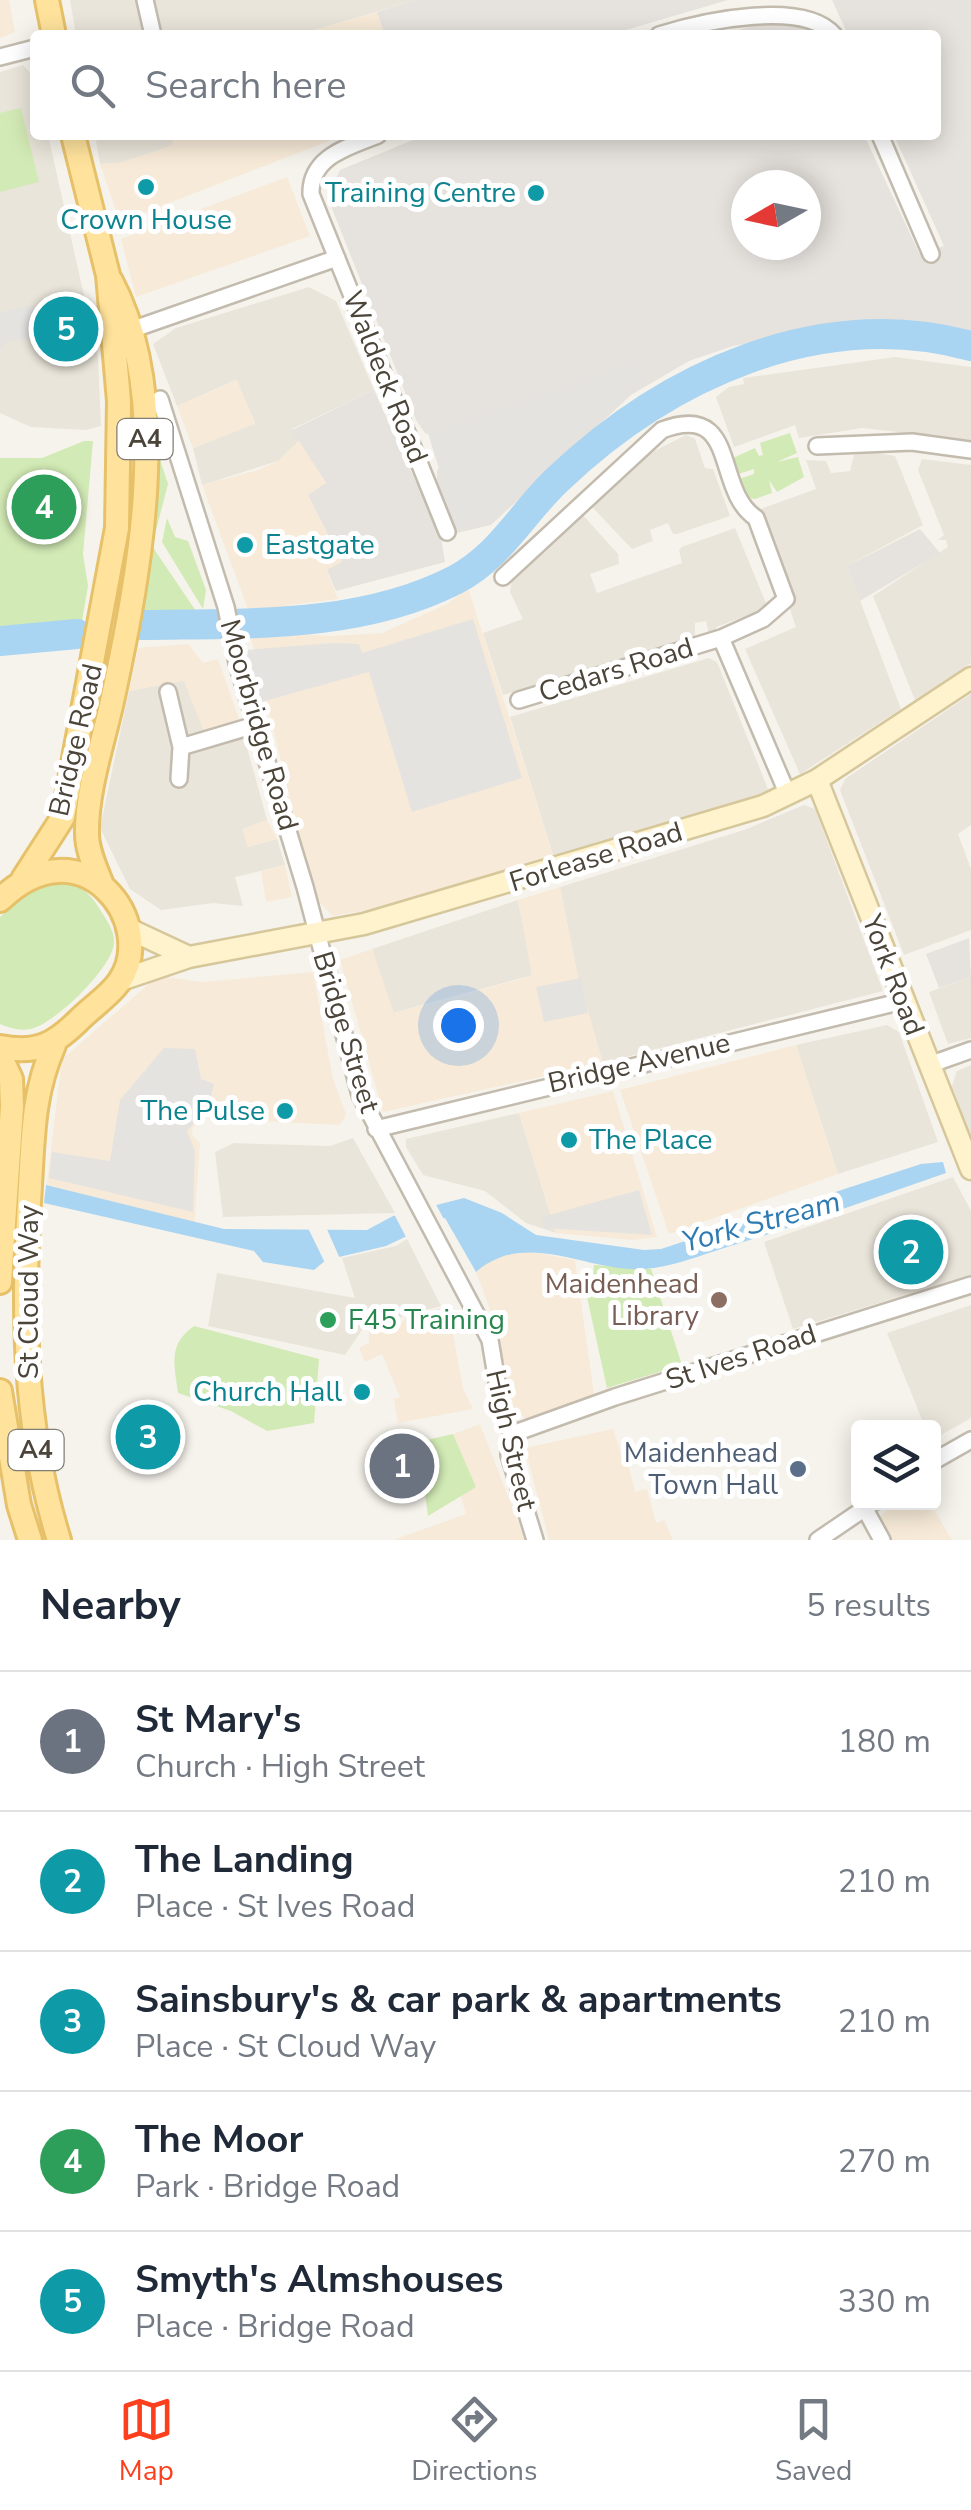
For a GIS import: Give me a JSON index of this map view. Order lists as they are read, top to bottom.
{
  "streets": {
    "main road": ["A4", "Bridge Road", "St Cloud Way"],
    "street": [
      "Waldeck Road",
      "Cedars Road",
      "Moorbridge Road",
      "Forlease Road",
      "York Road",
      "Bridge Street",
      "Bridge Avenue",
      "St Ives Road",
      "High Street"
    ]
  },
  "crossings": [
    ["Waldeck Road", "A4"],
    ["Waldeck Road", "Bridge Road"],
    ["A4", "Bridge Road"],
    ["A4", "Forlease Road"],
    ["A4", "St Cloud Way"],
    ["Cedars Road", "Forlease Road"],
    ["Moorbridge Road", "Forlease Road"],
    ["Moorbridge Road", "Bridge Street"],
    ["Forlease Road", "York Road"],
    ["Forlease Road", "Bridge Street"],
    ["York Road", "Bridge Avenue"],
    ["Bridge Street", "Bridge Avenue"],
    ["Bridge Street", "High Street"],
    ["Bridge Avenue", "High Street"],
    ["St Ives Road", "High Street"]
  ],
  "water": ["York Stream"],
  "places": [
    "Crown House",
    "Training Centre",
    "Eastgate",
    "The Pulse",
    "The Place",
    "Maidenhead Library",
    "F45 Training",
    "Church Hall",
    "Maidenhead Town Hall"
  ],
  "north": "left",
  "page": {
    "search": "Search here",
    "pins": [
      "5",
      "4",
      "2",
      "3",
      "1"
    ],
    "heading": ["Nearby", "5 results"],
    "list": [
      {
        "mark": "1",
        "name": "St Mary's",
        "note": "Church · High Street",
        "value": "180 m"
      },
      {
        "mark": "2",
        "name": "The Landing",
        "note": "Place · St Ives Road",
        "value": "210 m"
      },
      {
        "mark": "3",
        "name": "Sainsbury's & car park & apartments",
        "note": "Place · St Cloud Way",
        "value": "210 m"
      },
      {
        "mark": "4",
        "name": "The Moor",
        "note": "Park · Bridge Road",
        "value": "270 m"
      },
      {
        "mark": "5",
        "name": "Smyth's Almshouses",
        "note": "Place · Bridge Road",
        "value": "330 m"
      }
    ],
    "nav": ["Map", "Directions", "Saved"]
  }
}
